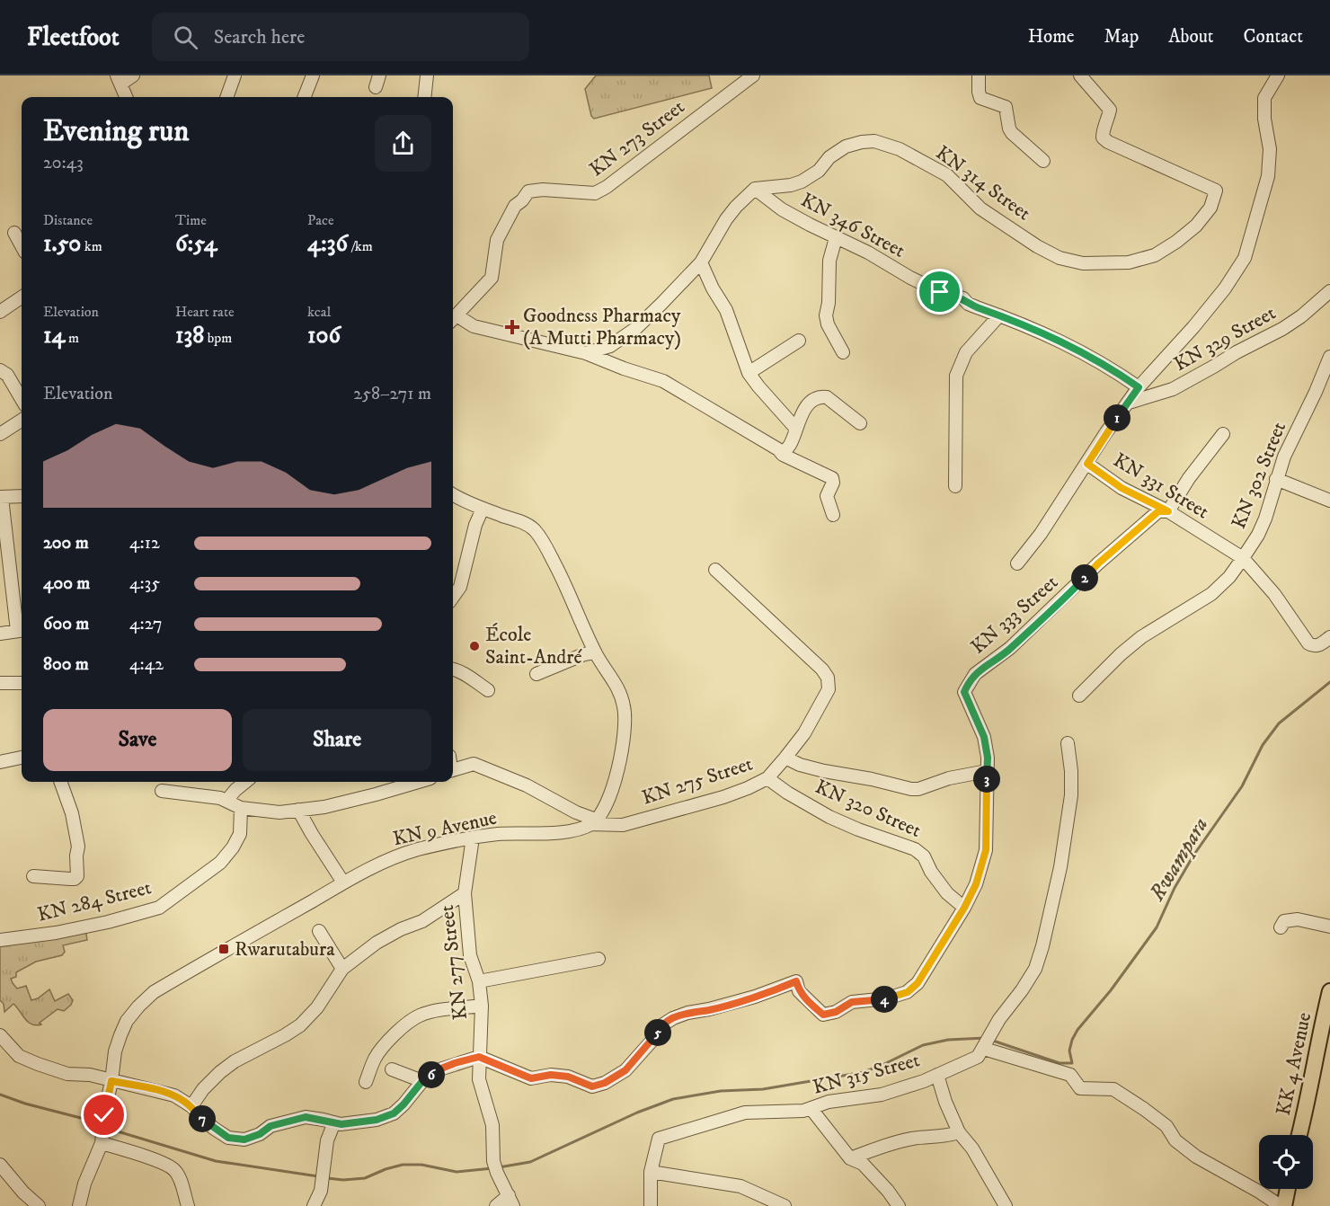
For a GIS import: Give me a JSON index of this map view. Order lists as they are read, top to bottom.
{
  "streets": {
    "main road": ["KK 4 Avenue"],
    "street": [
      "KN 273 Street",
      "KN 314 Street",
      "KN 346 Street",
      "KN 329 Street",
      "KN 302 Street",
      "KN 331 Street",
      "KN 333 Street",
      "KN 275 Street",
      "KN 320 Street",
      "KN 9 Avenue",
      "KN 284 Street",
      "KN 277 Street",
      "KN 315 Street"
    ]
  },
  "crossings": [
    ["KN 314 Street", "KN 346 Street"],
    ["KN 302 Street", "KN 331 Street"],
    ["KN 331 Street", "KN 333 Street"],
    ["KN 275 Street", "KN 320 Street"],
    ["KN 275 Street", "KN 9 Avenue"],
    ["KN 9 Avenue", "KN 277 Street"]
  ],
  "water": ["Rwampara"],
  "places": {
    "health": ["Goodness Pharmacy (A Mutti Pharmacy)"],
    "other": ["École Saint-André"],
    "transit": ["Rwarutabura"]
  },
  "page": {
    "header": "Fleetfoot",
    "search": "Search here",
    "nav": [
      "Home",
      "Map",
      "About",
      "Contact"
    ],
    "heading": ["Evening run", "20:43"],
    "stats": [
      ["Distance", "1.50 km"],
      ["Time", "6:54"],
      ["Pace", "4:36 /km"],
      ["Elevation", "14 m"],
      ["Heart rate", "138 bpm"],
      ["kcal", "106"]
    ],
    "chart": ["Elevation", "258–271 m"],
    "pins": [
      "1",
      "2",
      "3",
      "4",
      "5",
      "6",
      "7"
    ],
    "list": [
      {
        "name": "200 m",
        "note": "4:12"
      },
      {
        "name": "400 m",
        "note": "4:35"
      },
      {
        "name": "600 m",
        "note": "4:27"
      },
      {
        "name": "800 m",
        "note": "4:42"
      }
    ],
    "buttons": ["Save", "Share"]
  }
}
